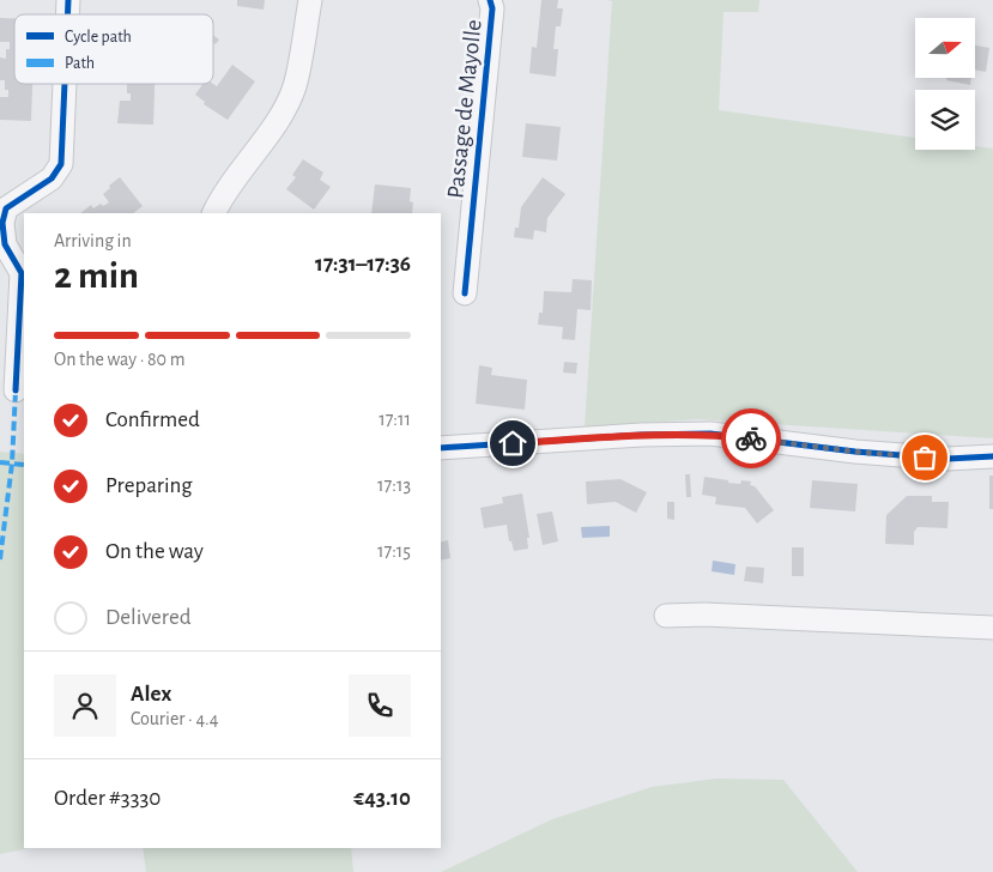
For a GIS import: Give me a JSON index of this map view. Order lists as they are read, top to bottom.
{
  "streets": {
    "street": ["Passage de Mayolle"]
  },
  "legend": ["Cycle path", "Path"],
  "north": "right",
  "page": {
    "heading": ["2 min", "Arriving in", "17:31–17:36"],
    "panel": [
      "Alex",
      "Courier · 4.4",
      "Order #3330",
      "€43.10"
    ],
    "bar": "On the way · 80 m",
    "list": [
      ["Confirmed", "17:11"],
      ["Preparing", "17:13"],
      ["On the way", "17:15"],
      "Delivered"
    ]
  }
}
